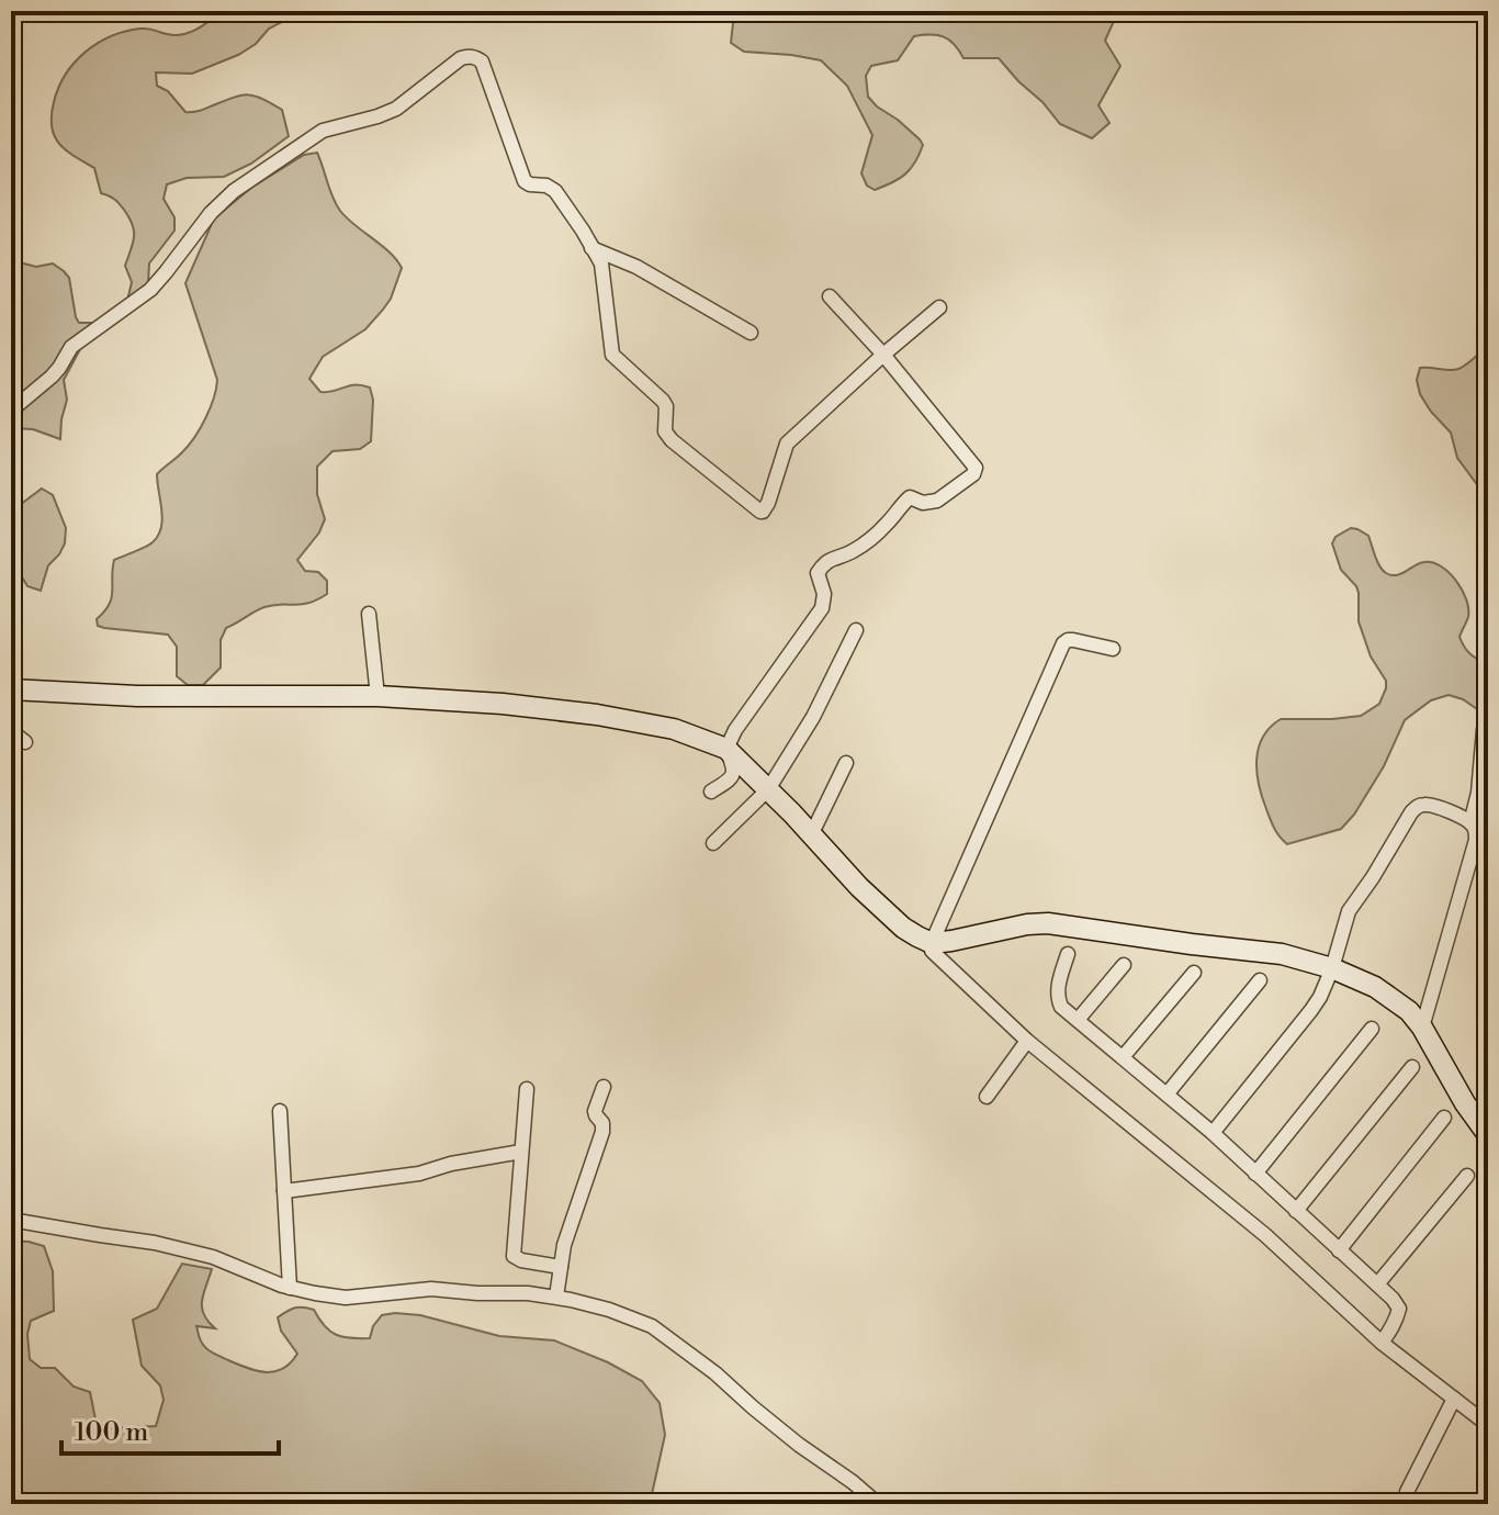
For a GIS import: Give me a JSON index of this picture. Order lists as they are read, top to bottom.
{
  "scale_bar": "100 m"
}
